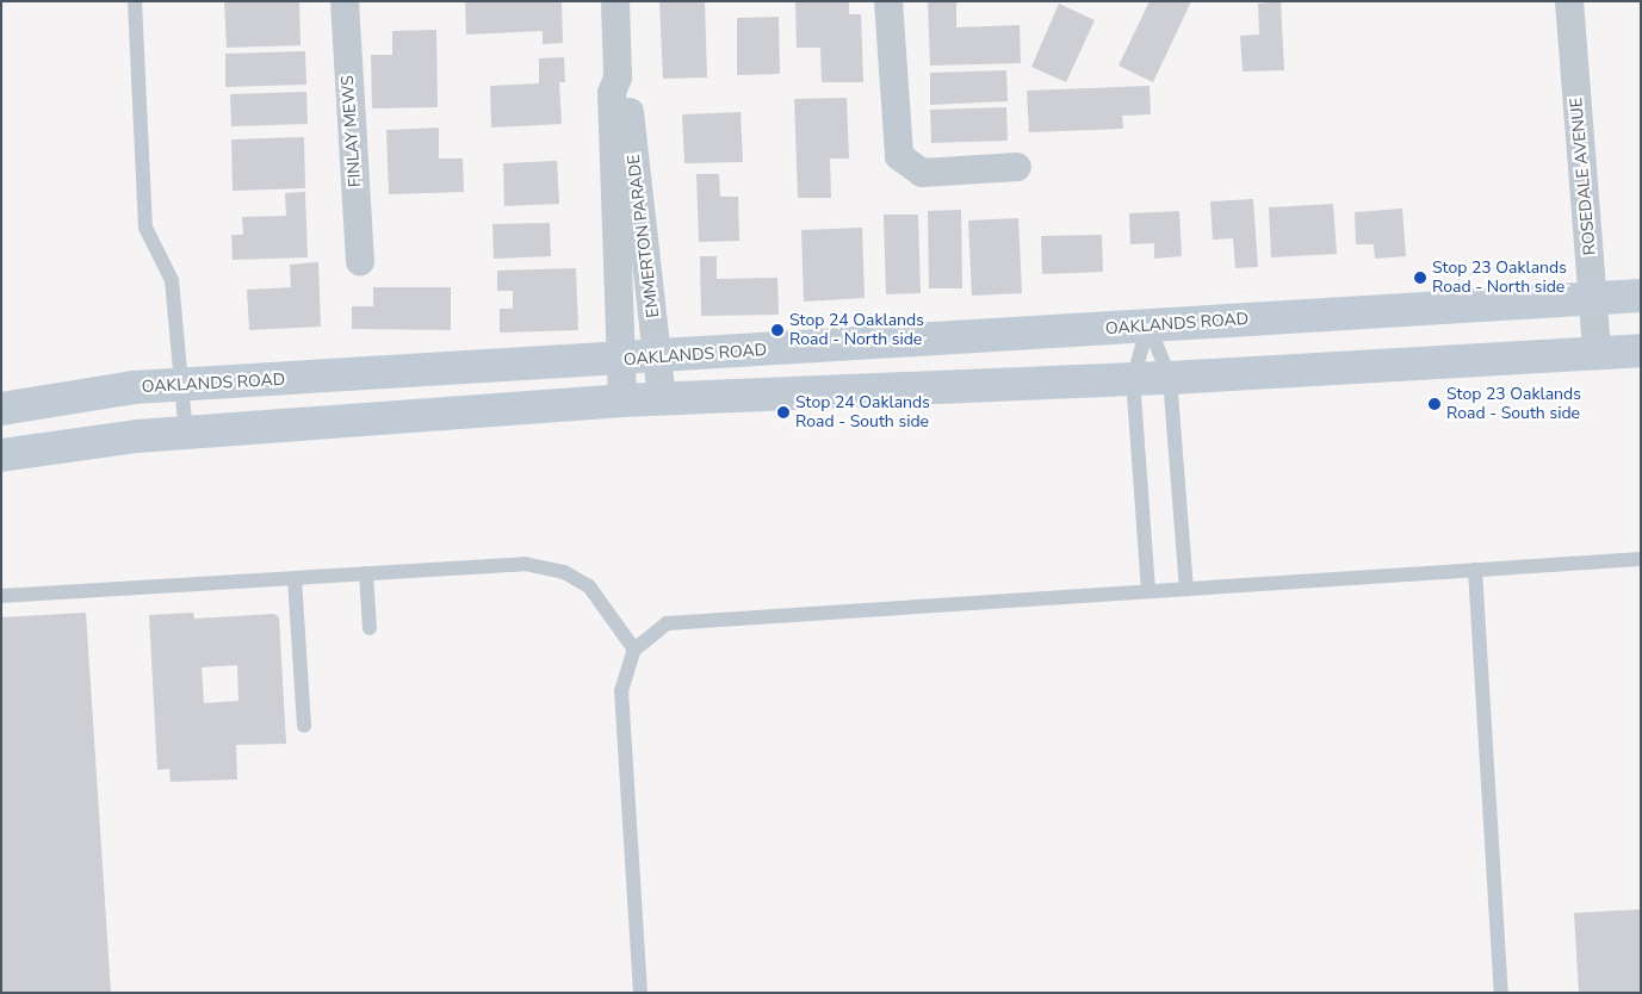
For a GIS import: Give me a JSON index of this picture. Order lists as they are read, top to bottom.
{
  "streets": {
    "main road": ["OAKLANDS ROAD"],
    "street": ["FINLAY MEWS", "ROSEDALE AVENUE", "EMMERTON PARADE"]
  },
  "crossings": [
    ["ROSEDALE AVENUE", "OAKLANDS ROAD"],
    ["EMMERTON PARADE", "OAKLANDS ROAD"]
  ],
  "places": [
    "Stop 23 Oaklands Road - North side",
    "Stop 24 Oaklands Road - North side",
    "Stop 23 Oaklands Road - South side",
    "Stop 24 Oaklands Road - South side"
  ]
}
